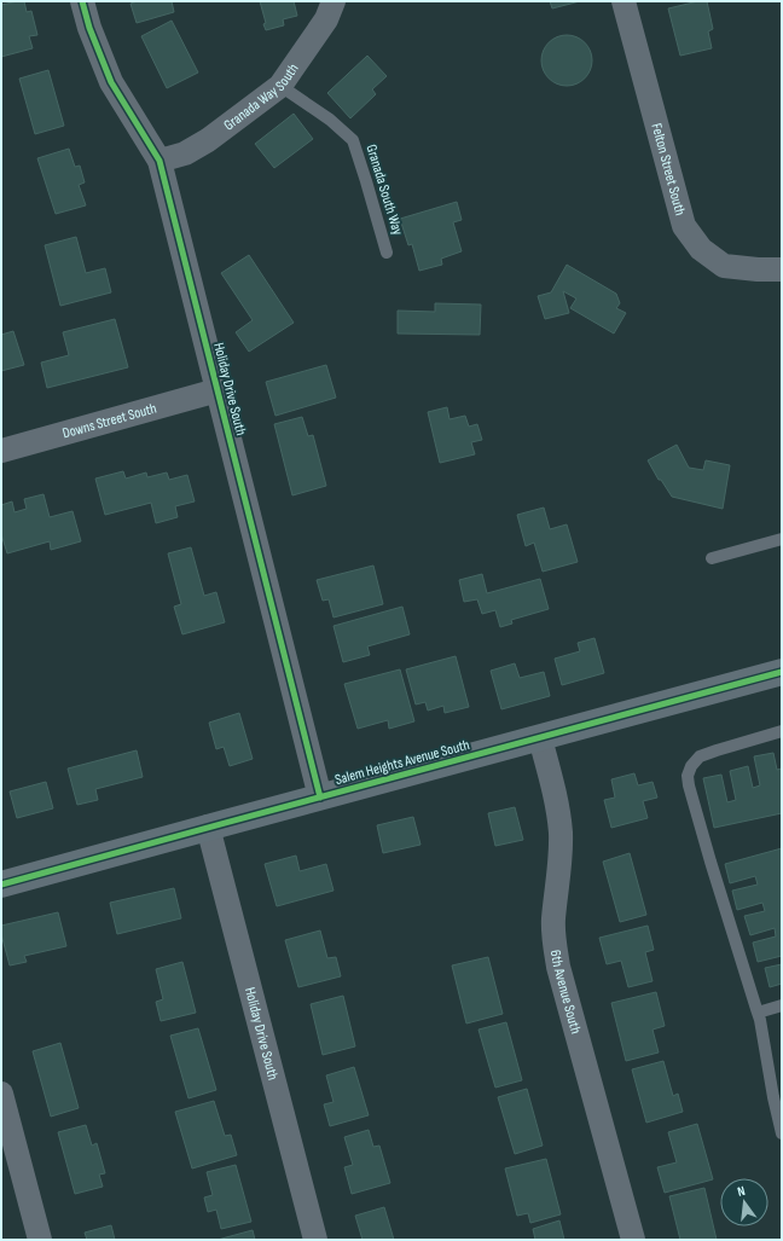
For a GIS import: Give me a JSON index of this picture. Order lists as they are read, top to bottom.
{
  "streets": {
    "street": [
      "Granada Way South",
      "Felton Street South",
      "Holiday Drive South",
      "Downs Street South",
      "Salem Heights Avenue South",
      "6th Avenue South"
    ],
    "lane": ["Granada South Way"]
  },
  "crossings": [
    ["Granada Way South", "Granada South Way"],
    ["Granada Way South", "Holiday Drive South"],
    ["Holiday Drive South", "Downs Street South"],
    ["Holiday Drive South", "Salem Heights Avenue South"],
    ["Salem Heights Avenue South", "6th Avenue South"]
  ],
  "north": "top"
}
